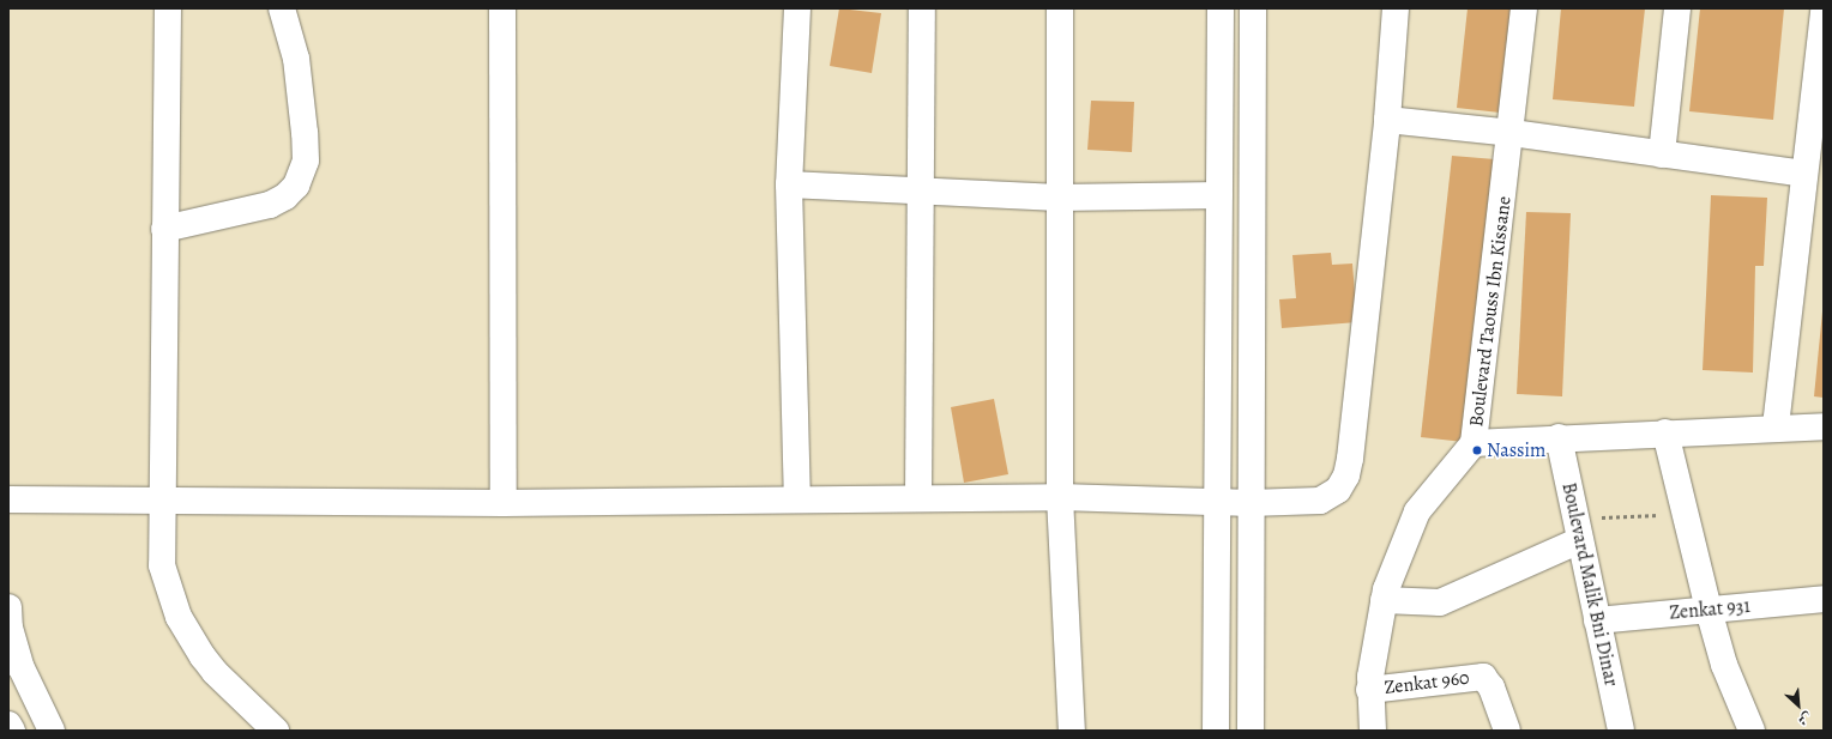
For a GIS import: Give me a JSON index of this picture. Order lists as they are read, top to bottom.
{
  "streets": {
    "street": [
      "Boulevard Taouss Ibn Kissane",
      "Boulevard Malik Bni Dinar",
      "Zenkat 931",
      "Zenkat 960"
    ]
  },
  "crossings": [
    ["Boulevard Taouss Ibn Kissane", "Zenkat 960"],
    ["Boulevard Malik Bni Dinar", "Zenkat 931"]
  ],
  "places": ["Nassim"],
  "north": "bottom right"
}
